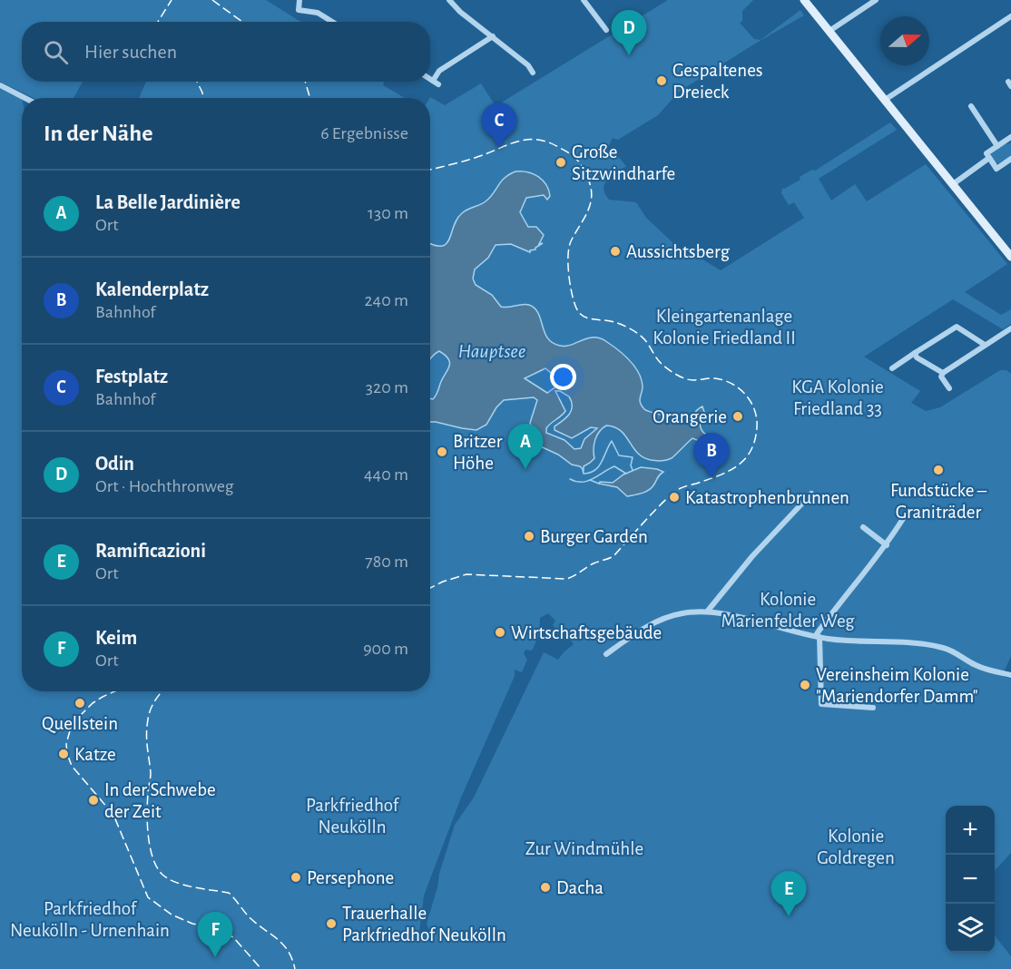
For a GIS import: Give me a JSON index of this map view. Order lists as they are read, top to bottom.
{
  "water": ["Hauptsee"],
  "parks": [
    "Kleingartenanlage Kolonie Friedland II",
    "KGA Kolonie Friedland 33",
    "Kolonie Marienfelder Weg",
    "Parkfriedhof Neukölln",
    "Kolonie Goldregen",
    "Zur Windmühle",
    "Parkfriedhof Neukölln - Urnenhain"
  ],
  "places": [
    "Gespaltenes Dreieck",
    "Große Sitzwindharfe",
    "Aussichtsberg",
    "Orangerie",
    "Britzer Höhe",
    "Fundstücke – Graniträder",
    "Katastrophenbrunnen",
    "Burger Garden",
    "Wirtschaftsgebäude",
    "Vereinsheim Kolonie \"Mariendorfer Damm\"",
    "Quellstein",
    "Katze",
    "In der Schwebe der Zeit",
    "Persephone",
    "Dacha",
    "Trauerhalle Parkfriedhof Neukölln"
  ],
  "north": "right",
  "page": {
    "pins": [
      "D",
      "C",
      "A",
      "B",
      "E",
      "F"
    ],
    "search": "Hier suchen",
    "heading": ["In der Nähe", "6 Ergebnisse"],
    "list": [
      {
        "mark": "A",
        "name": "La Belle Jardinière",
        "note": "Ort",
        "value": "130 m"
      },
      {
        "mark": "B",
        "name": "Kalenderplatz",
        "note": "Bahnhof",
        "value": "240 m"
      },
      {
        "mark": "C",
        "name": "Festplatz",
        "note": "Bahnhof",
        "value": "320 m"
      },
      {
        "mark": "D",
        "name": "Odin",
        "note": "Ort · Hochthronweg",
        "value": "440 m"
      },
      {
        "mark": "E",
        "name": "Ramificazioni",
        "note": "Ort",
        "value": "780 m"
      },
      {
        "mark": "F",
        "name": "Keim",
        "note": "Ort",
        "value": "900 m"
      }
    ],
    "map_buttons": ["+", "−"]
  }
}
